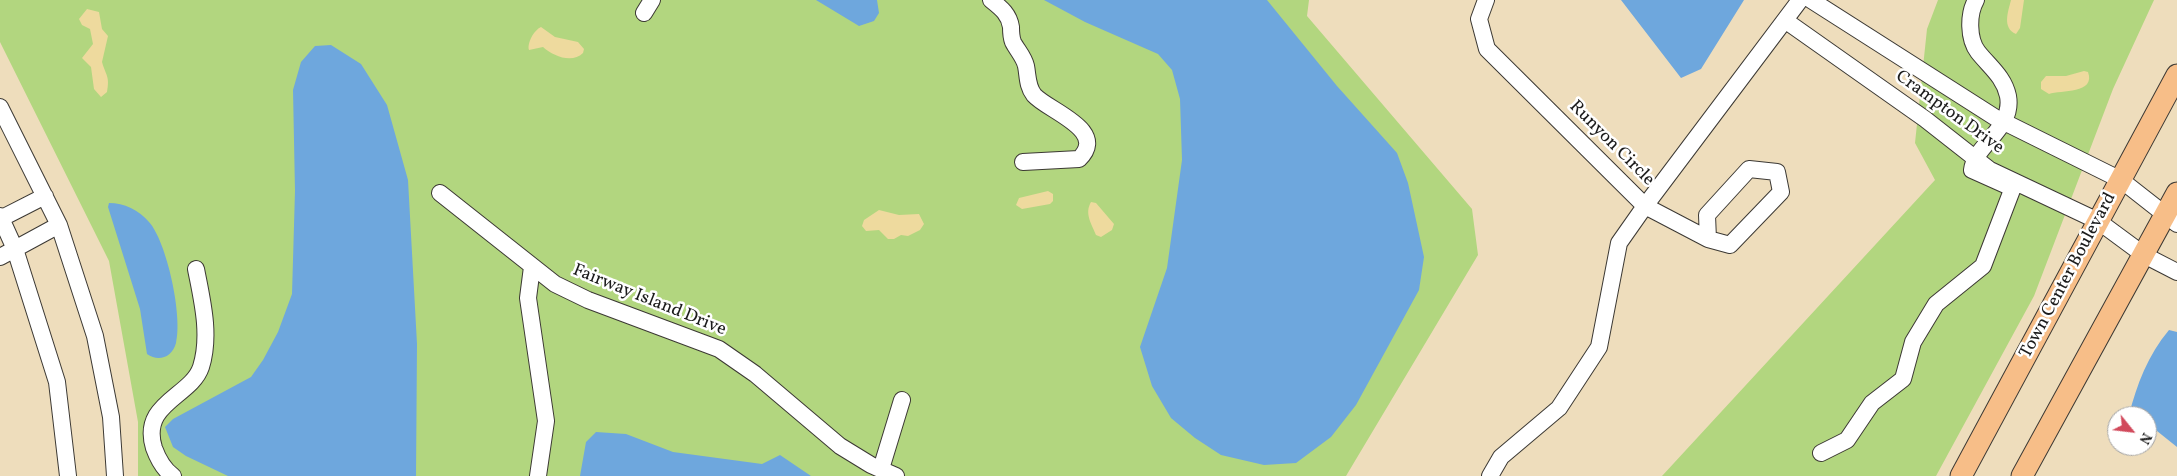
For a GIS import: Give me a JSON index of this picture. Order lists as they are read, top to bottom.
{
  "streets": {
    "main road": ["Town Center Boulevard"],
    "street": ["Crampton Drive", "Runyon Circle", "Fairway Island Drive"]
  },
  "crossings": [
    ["Crampton Drive", "Runyon Circle"],
    ["Crampton Drive", "Town Center Boulevard"]
  ],
  "north": "bottom right"
}
